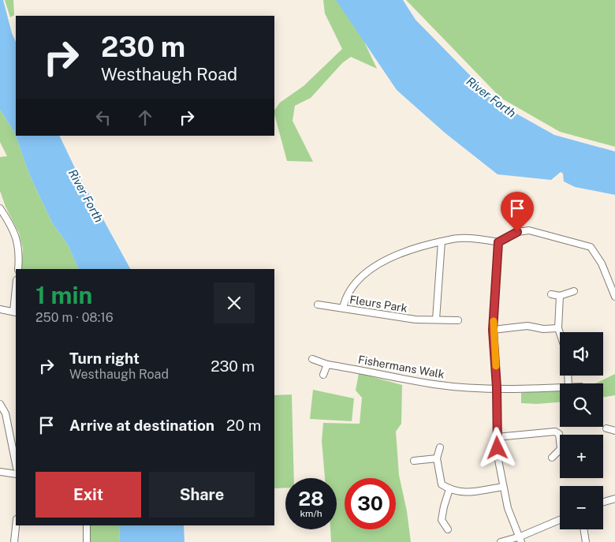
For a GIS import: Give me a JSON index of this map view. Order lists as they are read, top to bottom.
{
  "streets": {
    "street": ["Fleurs Park", "Fishermans Walk"]
  },
  "water": ["River Forth"],
  "page": {
    "turn": ["230 m", "Westhaugh Road"],
    "heading": ["1 min", "250 m · 08:16"],
    "map_buttons": ["+", "−"],
    "list": [
      {
        "name": "Turn right",
        "note": "Westhaugh Road",
        "value": "230 m"
      },
      {
        "name": "Arrive at destination",
        "value": "20 m"
      }
    ],
    "buttons": ["Exit", "Share"],
    "speed": "28 km/h",
    "limit": "30"
  }
}
